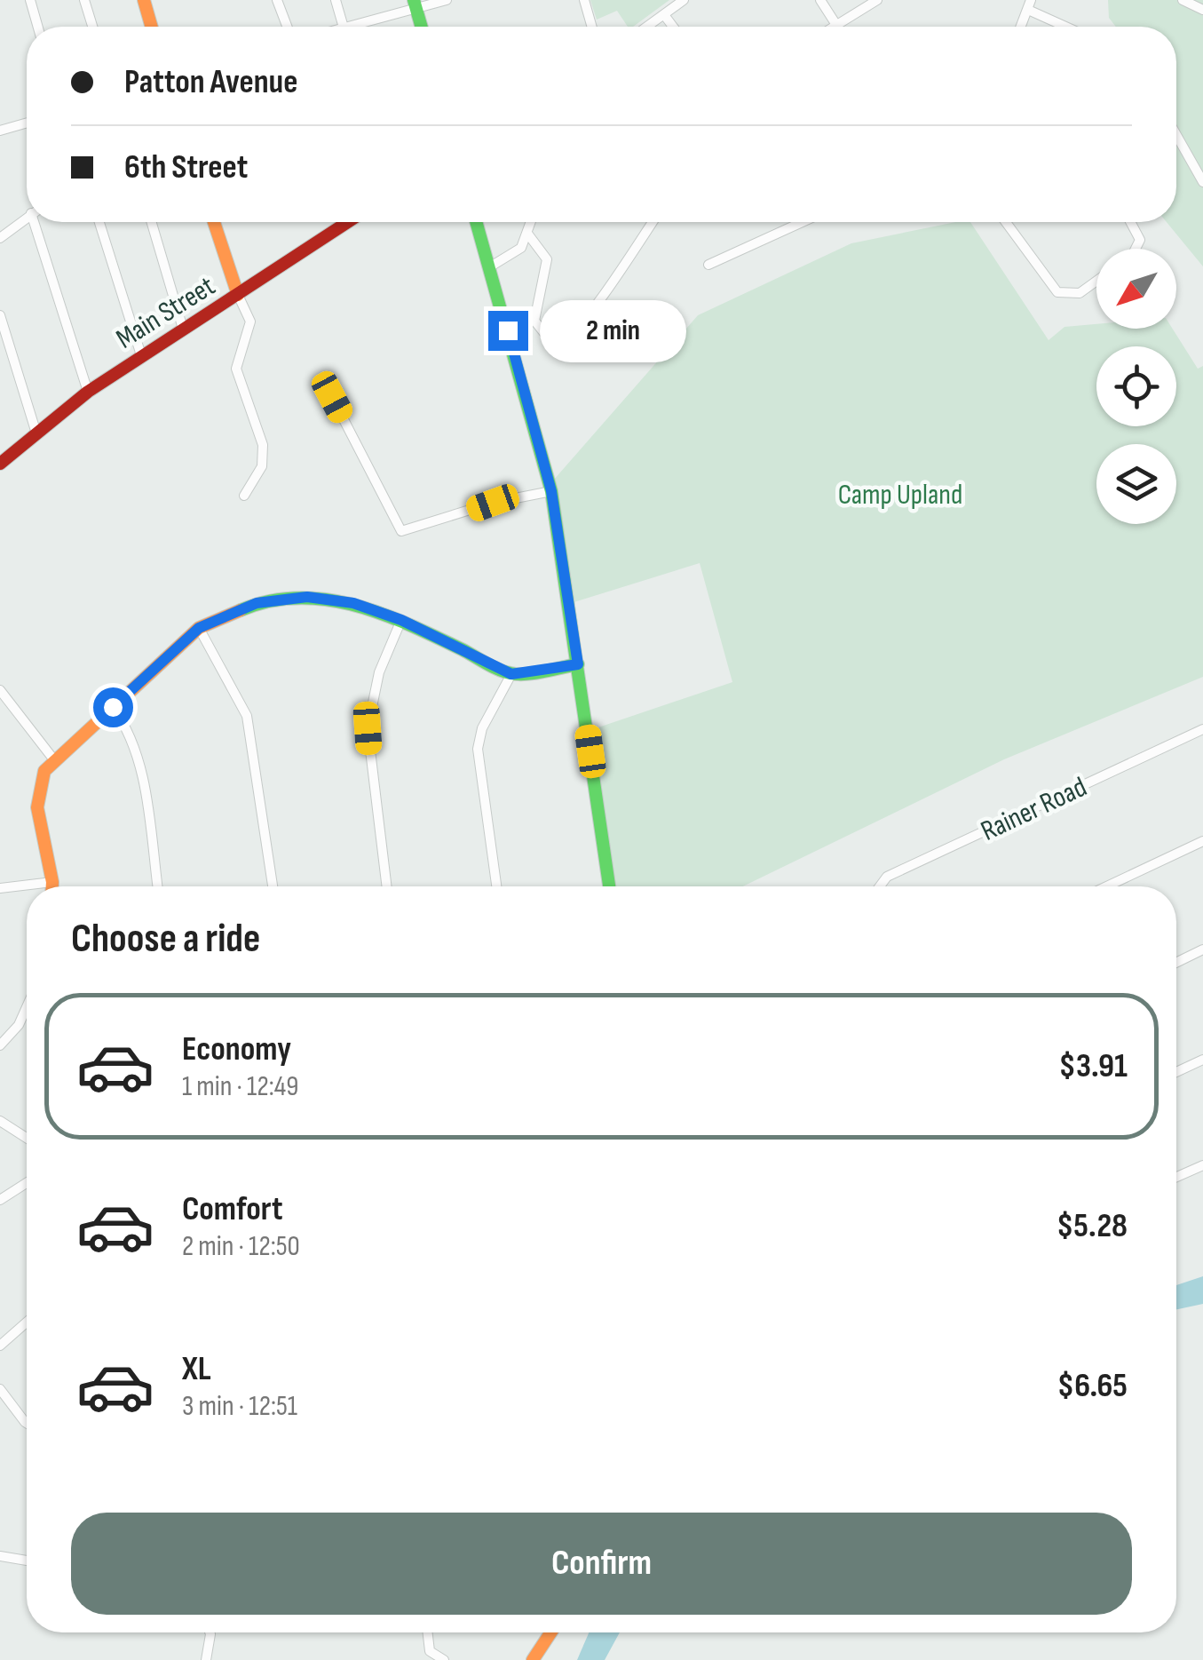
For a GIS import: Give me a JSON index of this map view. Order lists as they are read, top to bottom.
{
  "streets": {
    "street": ["Main Street", "Rainer Road"]
  },
  "parks": ["Camp Upland"],
  "north": "bottom left",
  "page": {
    "banner": ["Patton Avenue", "6th Street"],
    "bubble": "2 min",
    "heading": "Choose a ride",
    "list": [
      {
        "name": "Economy",
        "note": "1 min · 12:49",
        "value": "$3.91"
      },
      {
        "name": "Comfort",
        "note": "2 min · 12:50",
        "value": "$5.28"
      },
      {
        "name": "XL",
        "note": "3 min · 12:51",
        "value": "$6.65"
      }
    ],
    "buttons": "Confirm"
  }
}
